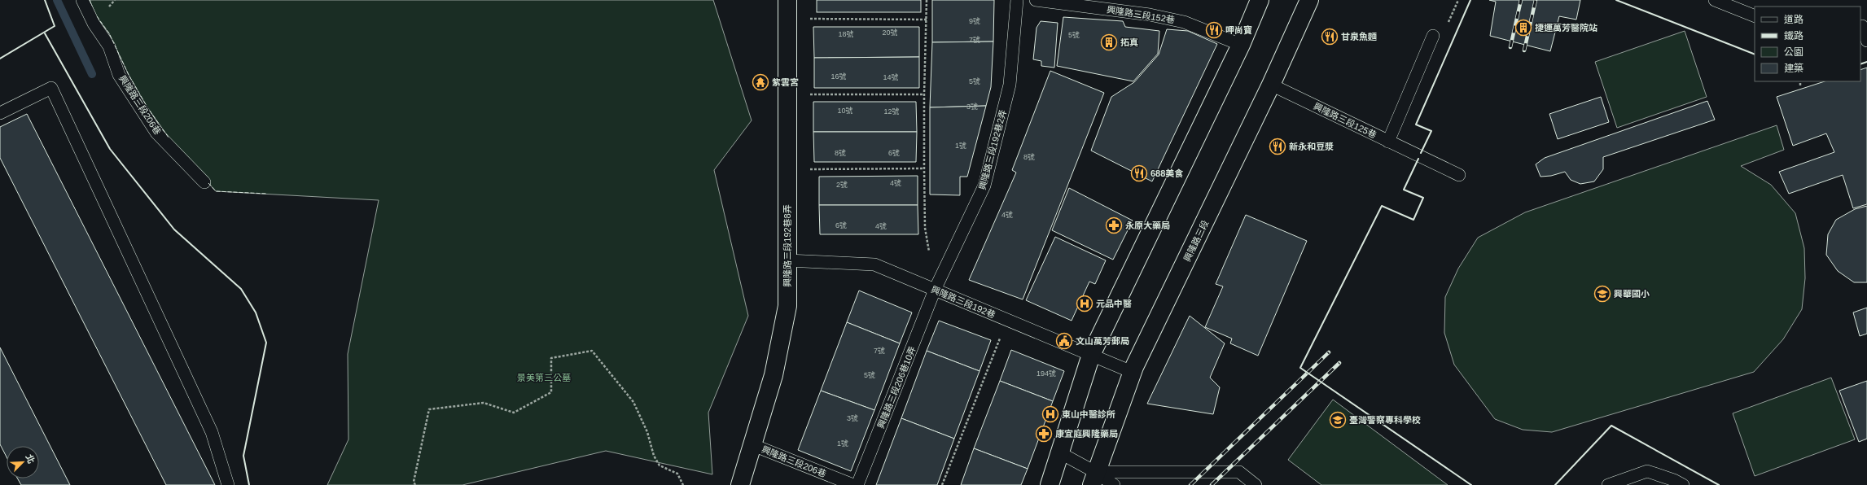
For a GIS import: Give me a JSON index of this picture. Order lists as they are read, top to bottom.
{
  "streets": {
    "main road": ["興隆路三段", "興隆路三段192巷8弄"],
    "lane": [
      "興隆路三段152巷",
      "興隆路三段206巷",
      "興隆路三段125巷",
      "興隆路三段192巷2弄",
      "興隆路三段192巷",
      "興隆路三段206巷10弄"
    ]
  },
  "crossings": [
    ["興隆路三段206巷", "興隆路三段192巷8弄"],
    ["興隆路三段125巷", "興隆路三段"],
    ["興隆路三段192巷2弄", "興隆路三段192巷"],
    ["興隆路三段192巷2弄", "興隆路三段206巷10弄"],
    ["興隆路三段", "興隆路三段192巷"],
    ["興隆路三段192巷8弄", "興隆路三段192巷"],
    ["興隆路三段192巷", "興隆路三段206巷10弄"]
  ],
  "parks": ["景美第三公墓"],
  "places": {
    "building": ["捷運萬芳醫院站", "拓真"],
    "restaurant": [
      "呷尚寶",
      "甘泉魚麵",
      "新永和豆漿",
      "688美食"
    ],
    "temple": ["紫雲宮"],
    "pharmacy": ["永原大藥局", "康宜庭興隆藥局"],
    "school or university": ["興華國小", "臺灣警察專科學校"],
    "hospital": ["元品中醫", "東山中醫診所"],
    "public building": ["文山萬芳郵局"]
  },
  "house_numbers": [
    "9號",
    "20號",
    "18號",
    "5號",
    "7號",
    "16號",
    "14號",
    "5號",
    "3號",
    "10號",
    "12號",
    "1號",
    "8號",
    "6號",
    "8號",
    "4號",
    "2號",
    "4號",
    "6號",
    "4號",
    "7號",
    "194號",
    "5號",
    "3號",
    "1號"
  ],
  "legend": [
    "道路",
    "鐵路",
    "公園",
    "建築"
  ],
  "north": "top right"
}
